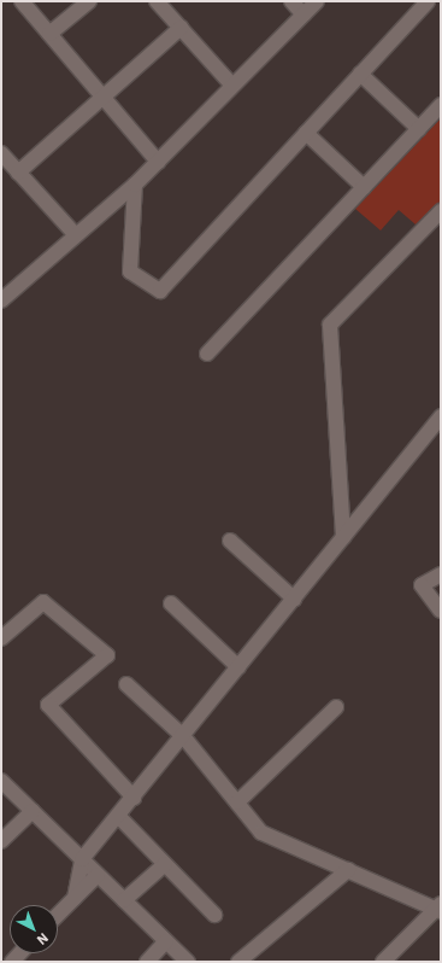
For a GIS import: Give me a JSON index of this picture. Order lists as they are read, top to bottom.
{
  "north": "bottom right"
}
